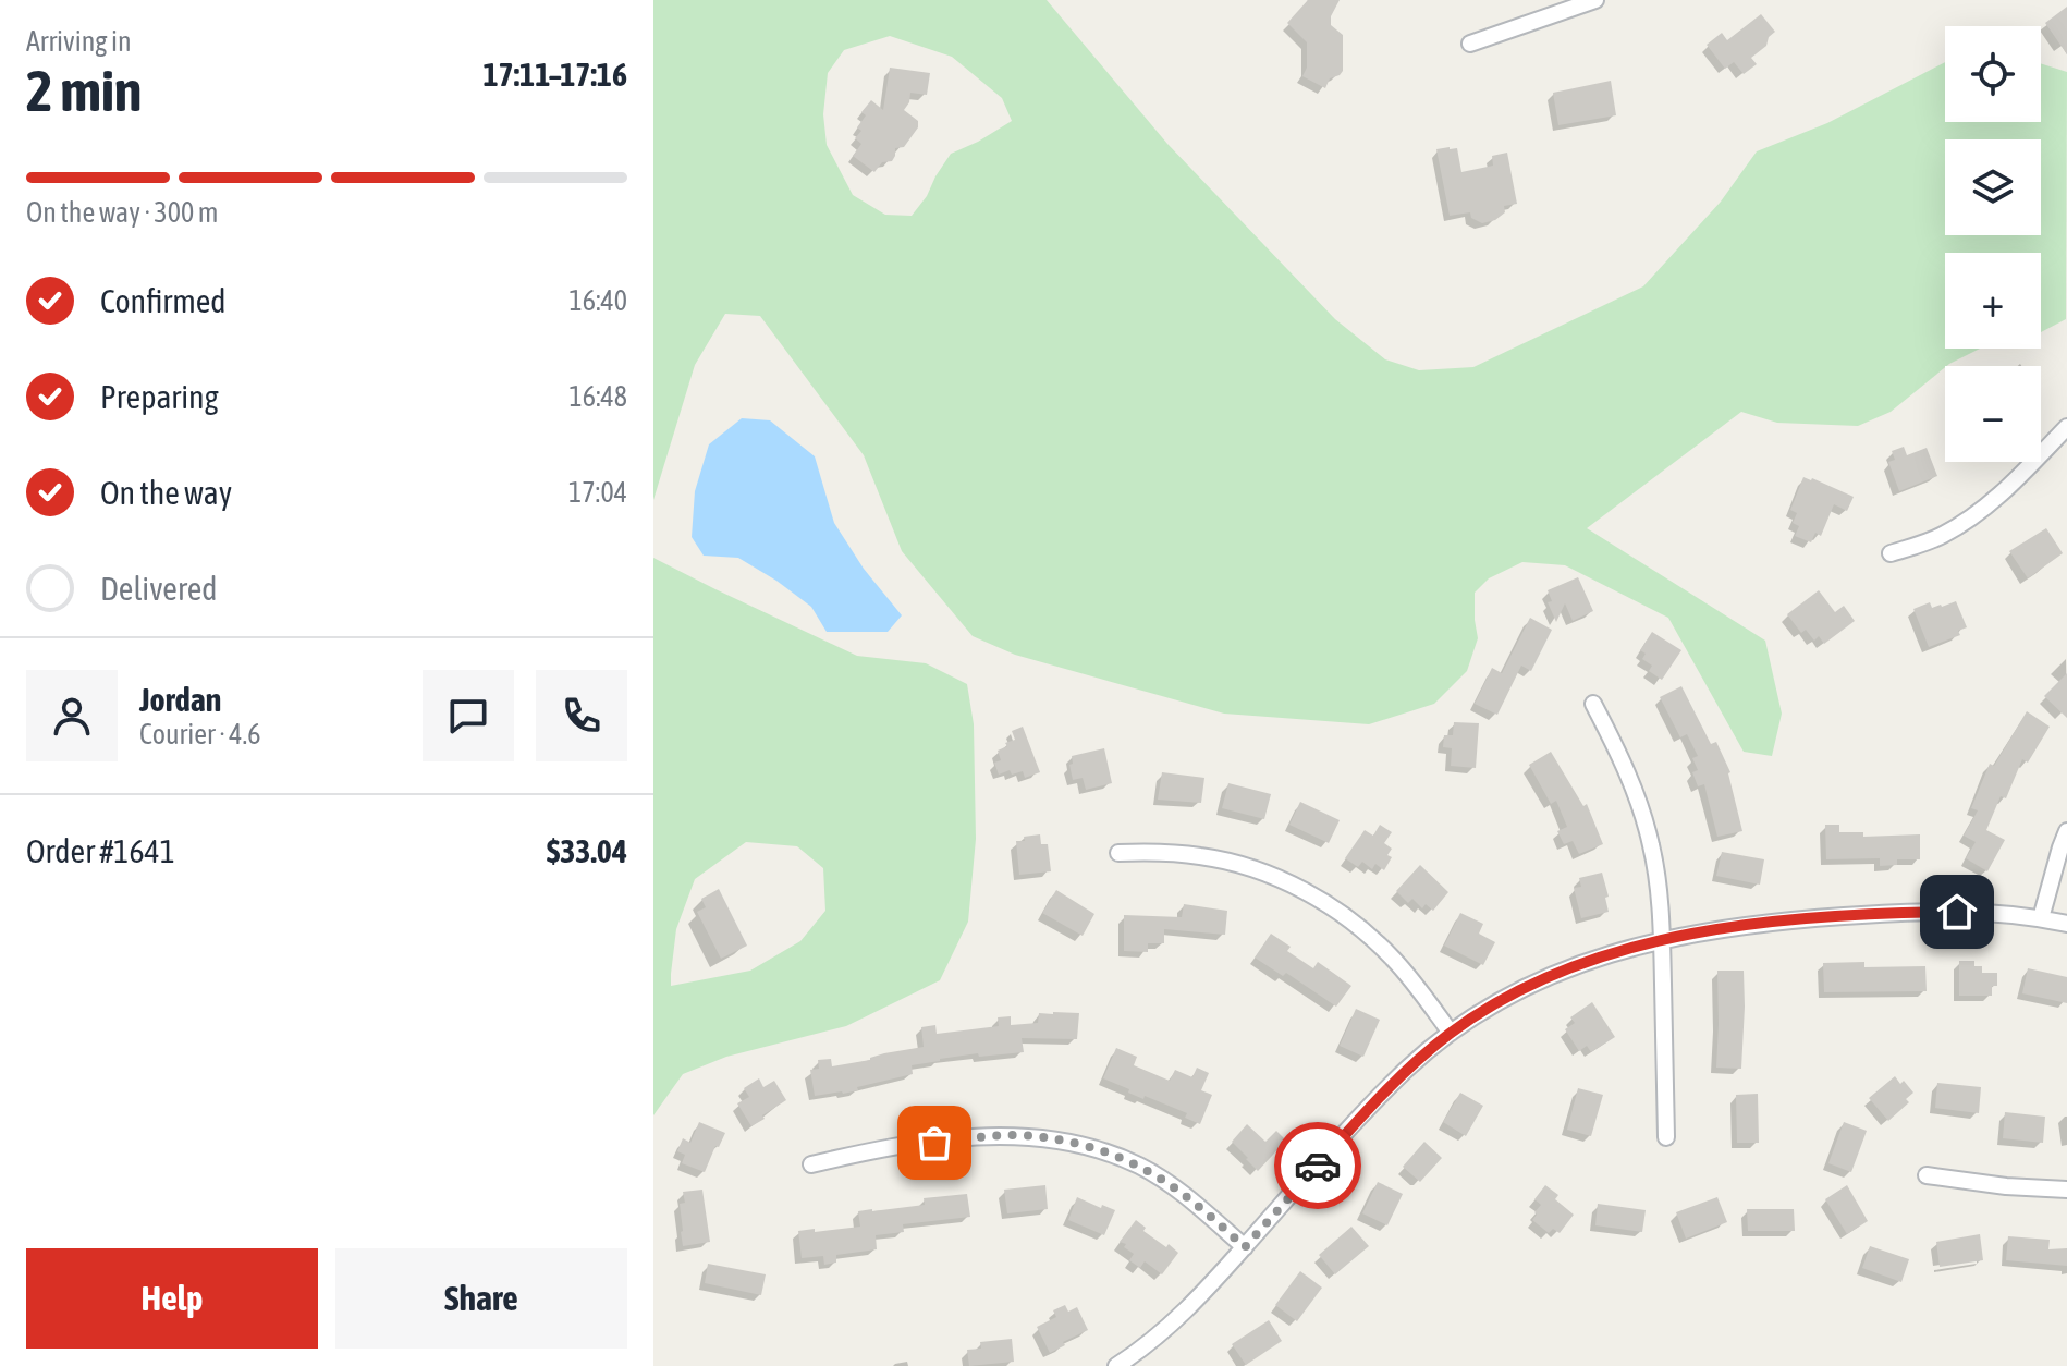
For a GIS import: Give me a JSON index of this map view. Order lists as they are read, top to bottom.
{
  "page": {
    "heading": ["2 min", "Arriving in", "17:11–17:16"],
    "panel": [
      "Jordan",
      "Courier · 4.6",
      "Order #1641",
      "$33.04"
    ],
    "map_buttons": ["+", "−"],
    "bar": "On the way · 300 m",
    "list": [
      ["Confirmed", "16:40"],
      ["Preparing", "16:48"],
      ["On the way", "17:04"],
      "Delivered"
    ],
    "buttons": ["Help", "Share"]
  }
}
